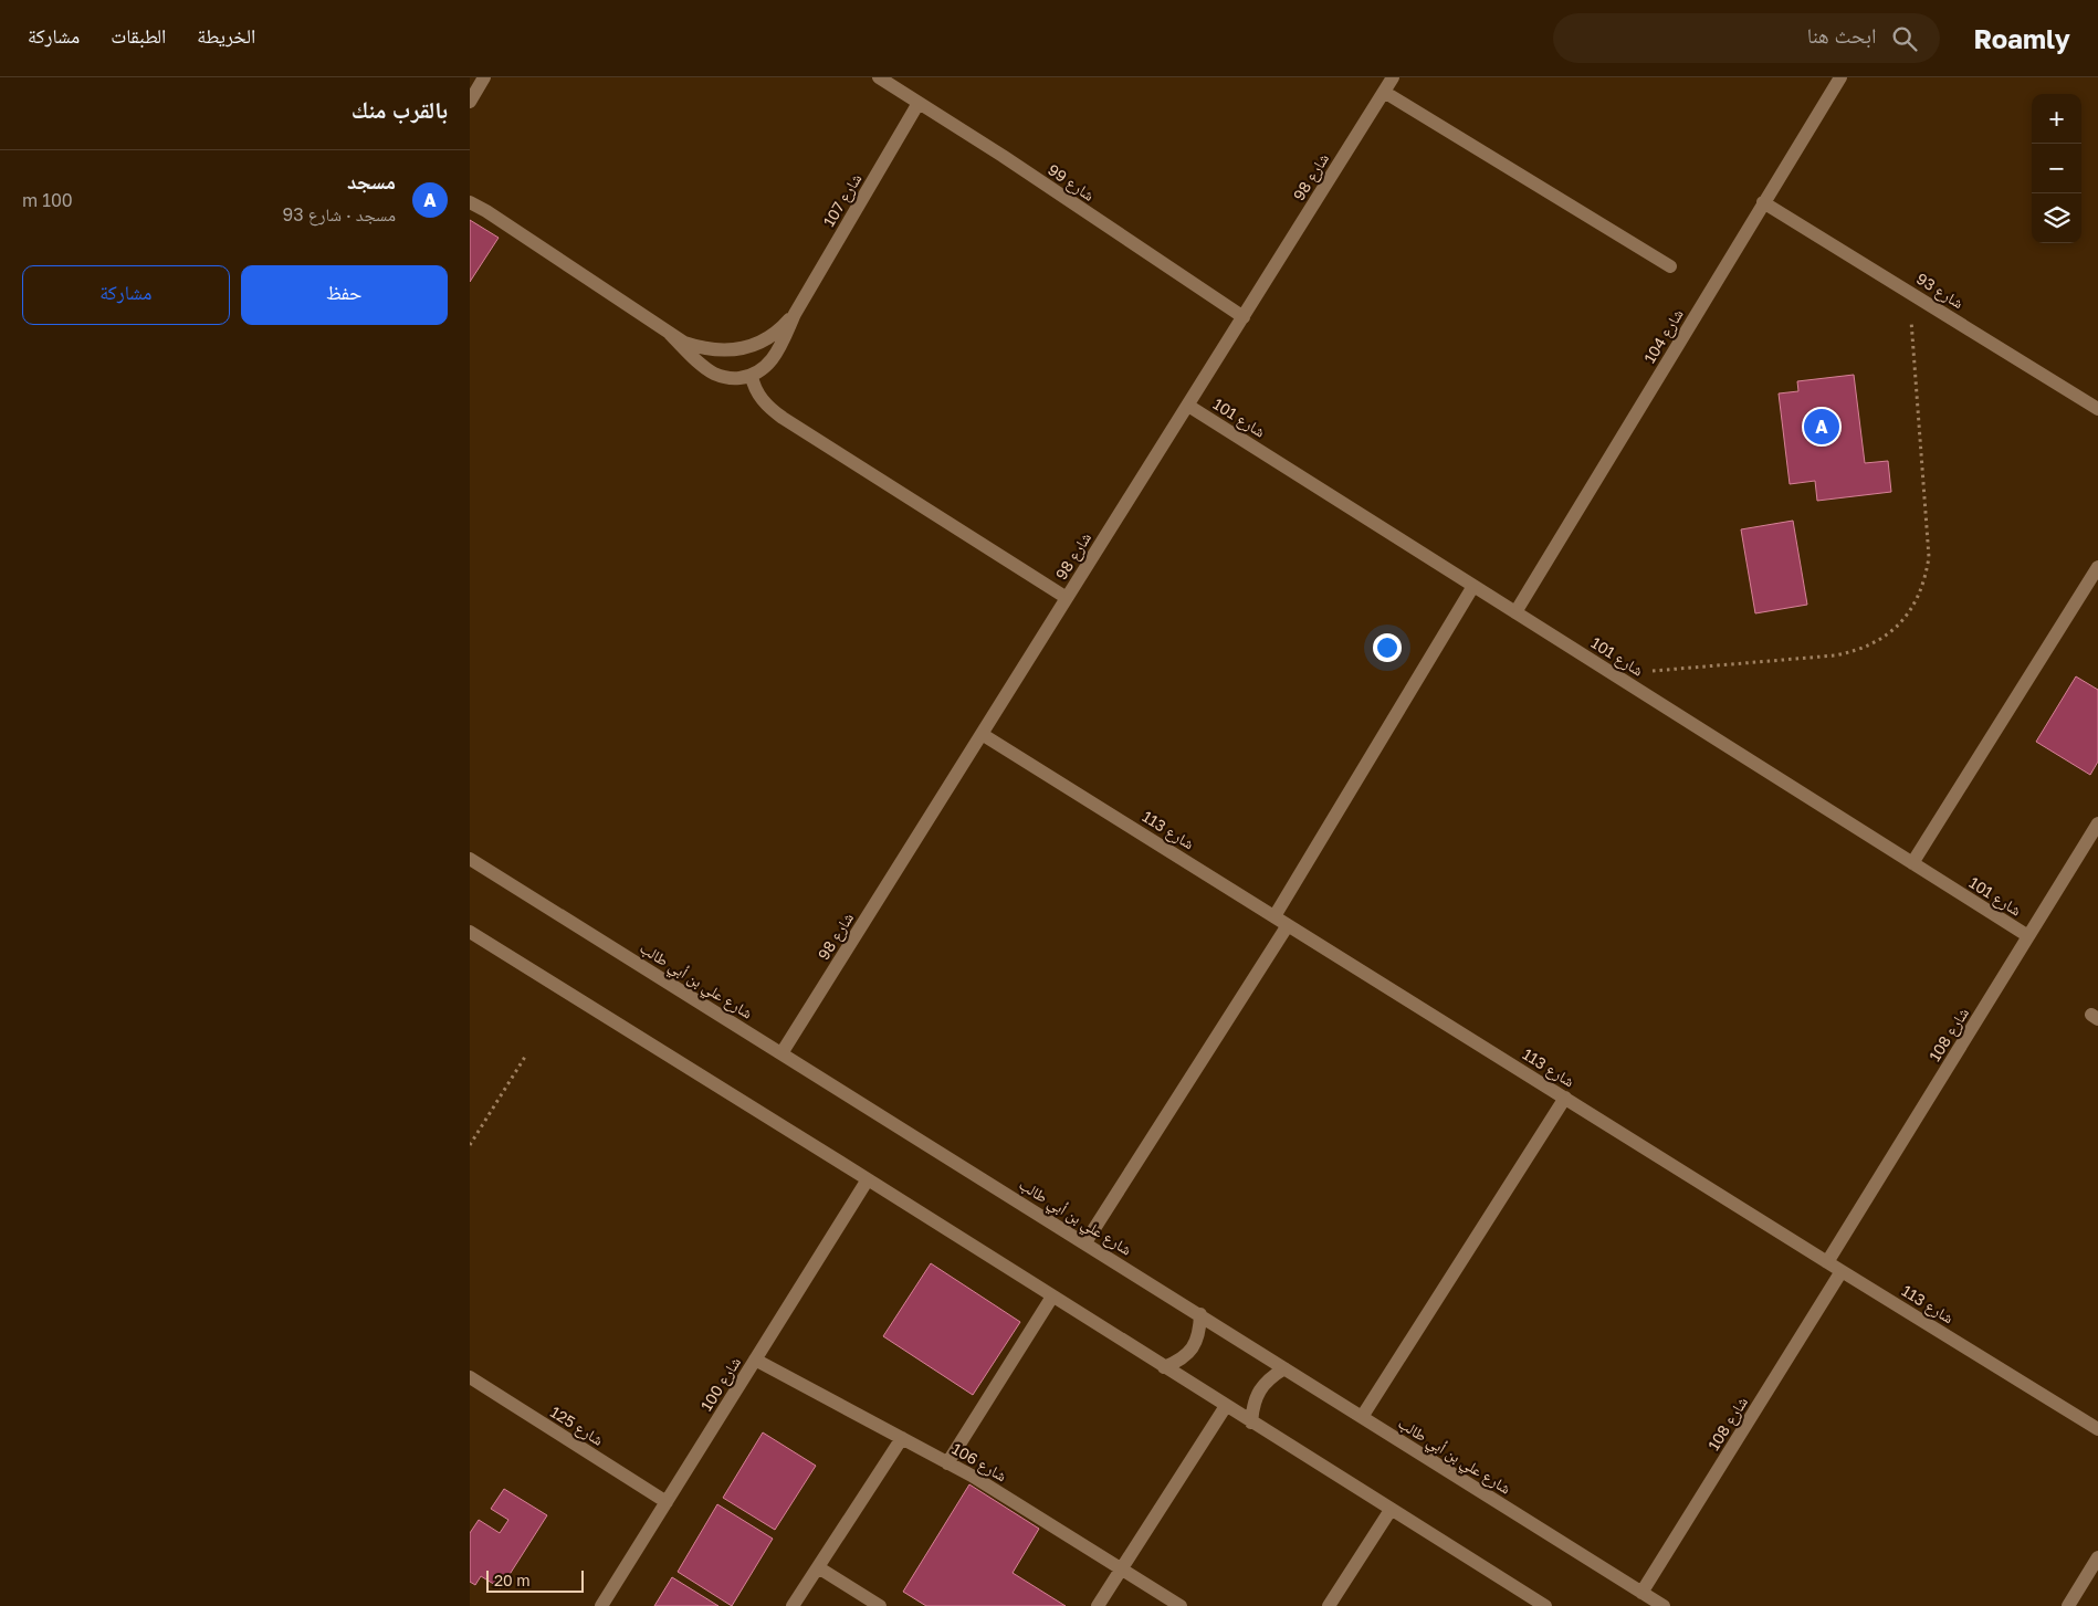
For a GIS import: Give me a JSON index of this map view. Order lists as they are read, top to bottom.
{
  "streets": {
    "street": [
      "شارع 98",
      "شارع 99",
      "شارع 107",
      "شارع 93",
      "شارع 104",
      "شارع 101",
      "شارع 113",
      "شارع علي بن أبي طالب",
      "شارع 108",
      "شارع 100",
      "شارع 125",
      "شارع 106"
    ]
  },
  "crossings": [
    ["شارع 98", "شارع 99"],
    ["شارع 98", "شارع 101"],
    ["شارع 98", "شارع 113"],
    ["شارع 98", "شارع علي بن أبي طالب"],
    ["شارع 99", "شارع 107"],
    ["شارع 93", "شارع 104"],
    ["شارع 104", "شارع 101"],
    ["شارع 101", "شارع 108"],
    ["شارع 113", "شارع 108"],
    ["شارع علي بن أبي طالب", "شارع 108"],
    ["شارع 100", "شارع 125"],
    ["شارع 100", "شارع 106"]
  ],
  "scale_bar": "20 m",
  "page": {
    "header": "Roamly",
    "search": "ابحث هنا",
    "nav": ["الخريطة", "الطبقات", "مشاركة"],
    "heading": "بالقرب منك",
    "map_buttons": ["+", "−"],
    "list": [
      {
        "mark": "A",
        "name": "مسجد",
        "note": "مسجد · شارع 93",
        "value": "100 m"
      }
    ],
    "buttons": ["حفظ", "مشاركة"],
    "pins": "A",
    "scale": "20 m"
  }
}
